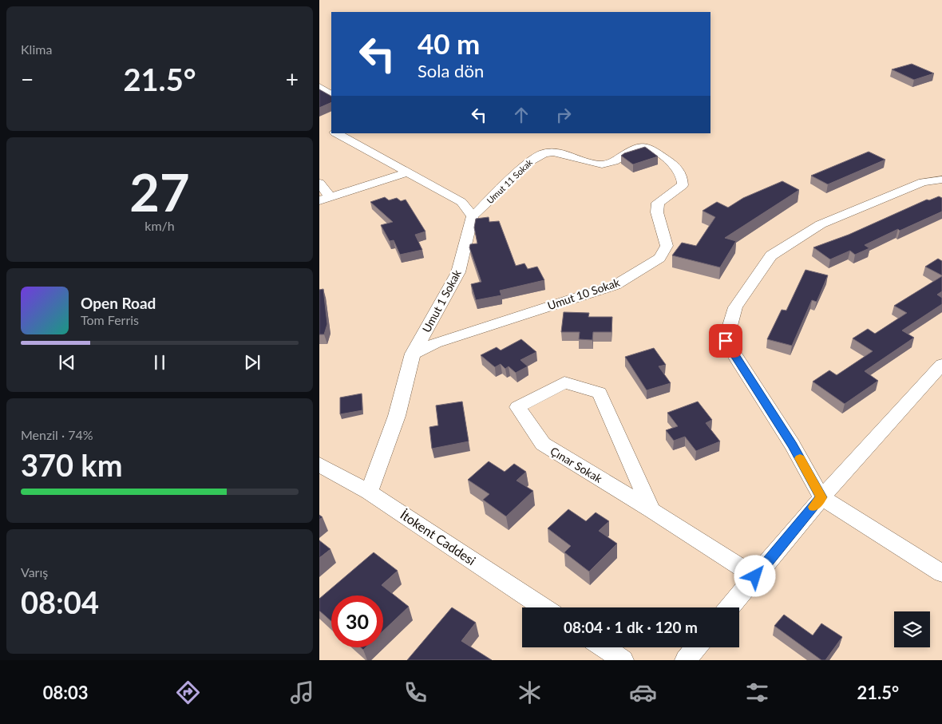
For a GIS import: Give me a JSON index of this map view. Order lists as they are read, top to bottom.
{
  "streets": {
    "street": [
      "Umut 11 Sokak",
      "Umut 10 Sokak",
      "Umut 1 Sokak",
      "Çınar Sokak",
      "İtokent Caddesi"
    ]
  },
  "crossings": [
    ["Umut 11 Sokak", "Umut 10 Sokak"],
    ["Umut 11 Sokak", "Umut 1 Sokak"],
    ["Umut 10 Sokak", "Umut 1 Sokak"],
    ["Umut 1 Sokak", "İtokent Caddesi"]
  ],
  "page": {
    "tile": [
      "Klima",
      ["27", "km/h"],
      ["Menzil · 74%", "370 km"],
      ["Varış", "08:04"]
    ],
    "turn": ["40 m", "Sola dön"],
    "heat": ["−", "21.5°", "+"],
    "song": ["Open Road", "Tom Ferris"],
    "limit": "30",
    "trip": "08:04 · 1 dk · 120 m",
    "tabs": ["08:03", "21.5°"]
  }
}
